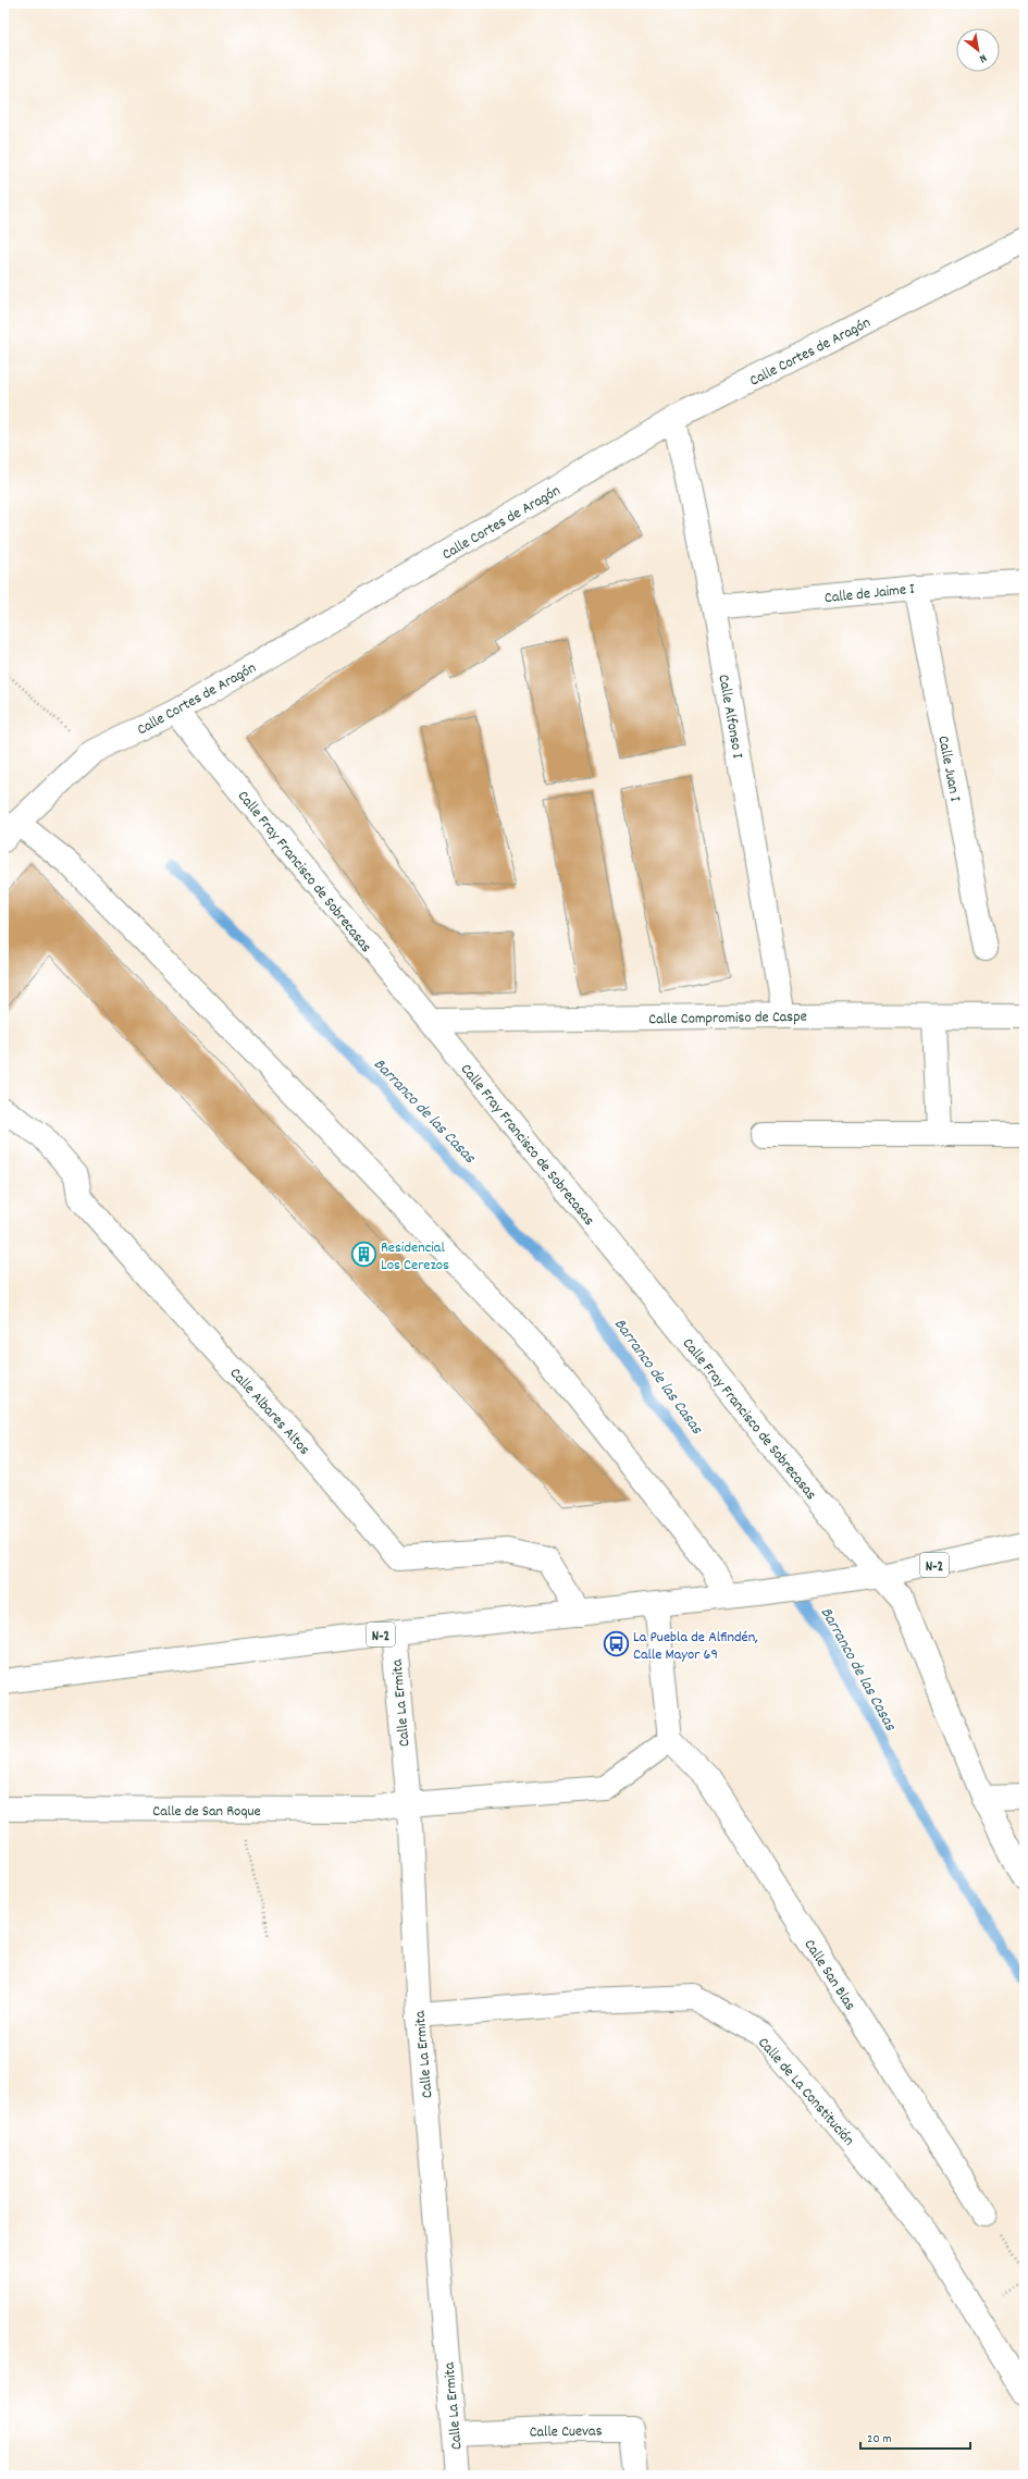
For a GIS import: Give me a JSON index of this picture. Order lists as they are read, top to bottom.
{
  "streets": {
    "main road": [
      "Calle Cortes de Aragón",
      "Calle de Jaime I",
      "Calle Alfonso I",
      "Calle Juan I",
      "Calle Fray Francisco de Sobrecasas",
      "Calle Compromiso de Caspe",
      "Calle Albares Altos",
      "N-2",
      "Calle La Ermita",
      "Calle de San Roque",
      "Calle San Blas",
      "Calle de La Constitución",
      "Calle Cuevas"
    ]
  },
  "crossings": [
    ["Calle Cortes de Aragón", "Calle Alfonso I"],
    ["Calle Cortes de Aragón", "Calle Fray Francisco de Sobrecasas"],
    ["Calle de Jaime I", "Calle Alfonso I"],
    ["Calle de Jaime I", "Calle Juan I"],
    ["Calle Alfonso I", "Calle Compromiso de Caspe"],
    ["Calle Fray Francisco de Sobrecasas", "Calle Compromiso de Caspe"],
    ["Calle Fray Francisco de Sobrecasas", "N-2"],
    ["Calle Albares Altos", "N-2"],
    ["N-2", "Calle La Ermita"],
    ["Calle La Ermita", "Calle de San Roque"],
    ["Calle La Ermita", "Calle de La Constitución"],
    ["Calle La Ermita", "Calle Cuevas"],
    ["Calle de San Roque", "Calle San Blas"]
  ],
  "water": ["Barranco de las Casas"],
  "places": {
    "building": ["Residencial Los Cerezos"],
    "bus stop": ["La Puebla de Alfindén, Calle Mayor 69"]
  },
  "scale_bar": "20 m",
  "north": "bottom right"
}
